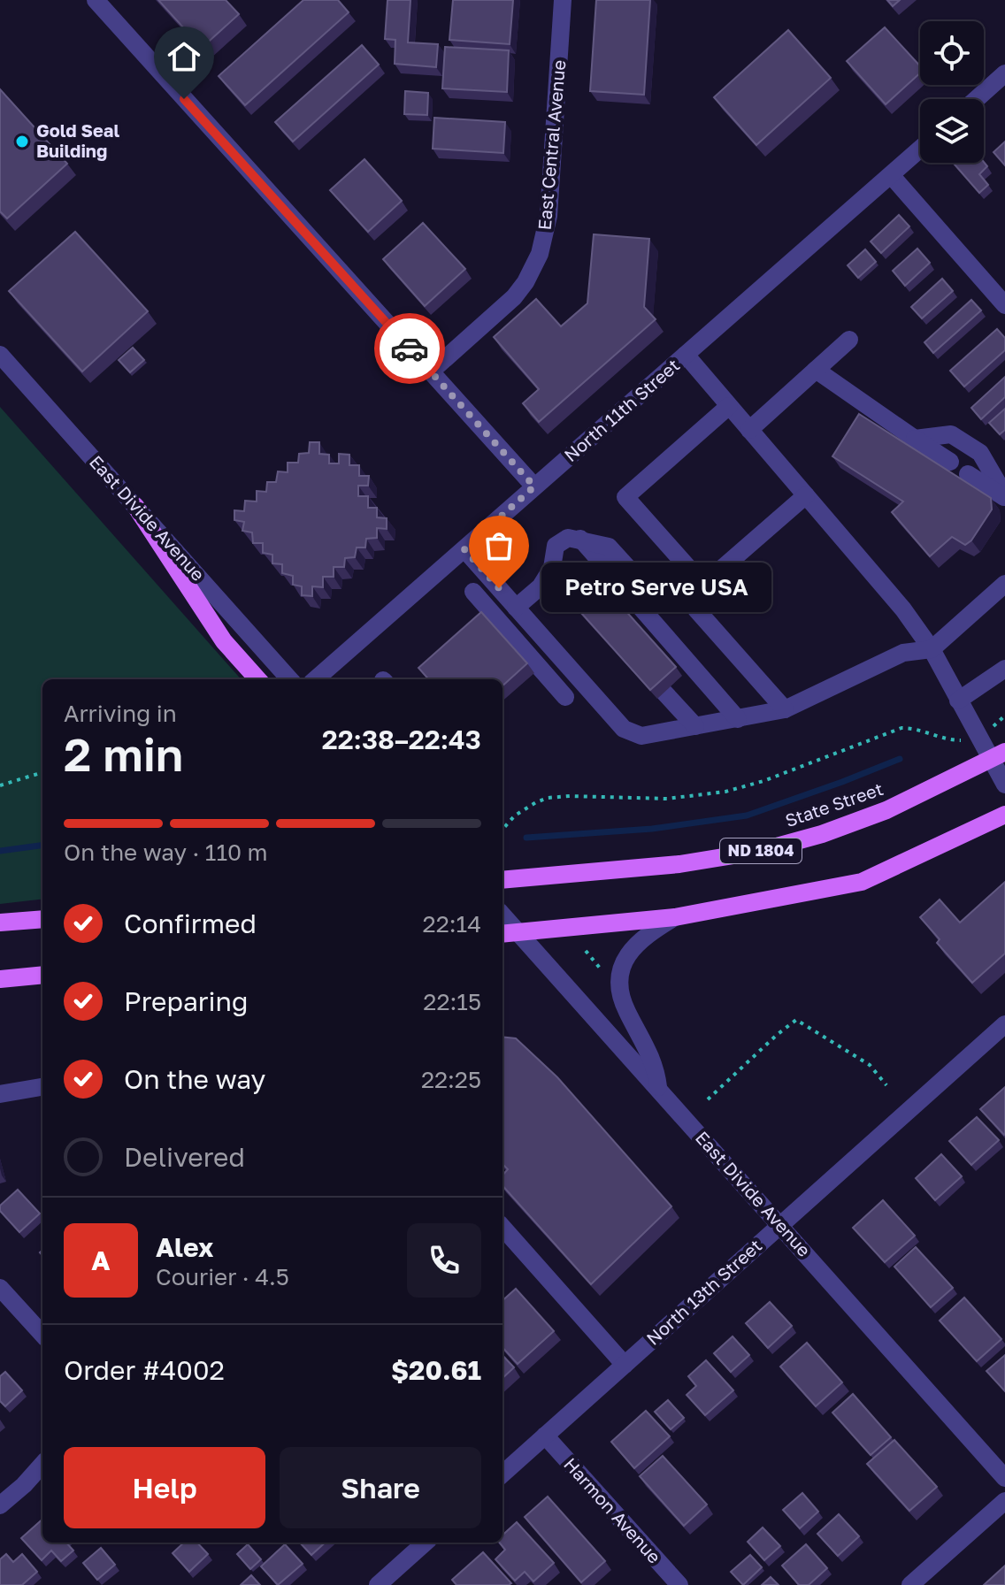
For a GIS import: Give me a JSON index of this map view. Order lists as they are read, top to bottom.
{
  "streets": {
    "main road": ["State Street", "ND 1804"],
    "street": [
      "East Central Avenue",
      "North 11th Street",
      "East Divide Avenue",
      "North 13th Street",
      "Harmon Avenue"
    ]
  },
  "crossings": [
    ["East Divide Avenue", "North 13th Street"],
    ["North 13th Street", "Harmon Avenue"]
  ],
  "places": ["Gold Seal Building", "Petro Serve USA"],
  "page": {
    "bubble": "Petro Serve USA",
    "heading": ["2 min", "Arriving in", "22:38–22:43"],
    "panel": [
      "Alex",
      "Courier · 4.5",
      "Order #4002",
      "$20.61"
    ],
    "bar": "On the way · 110 m",
    "list": [
      ["Confirmed", "22:14"],
      ["Preparing", "22:15"],
      ["On the way", "22:25"],
      "Delivered"
    ],
    "round": "A",
    "buttons": ["Help", "Share"]
  }
}
